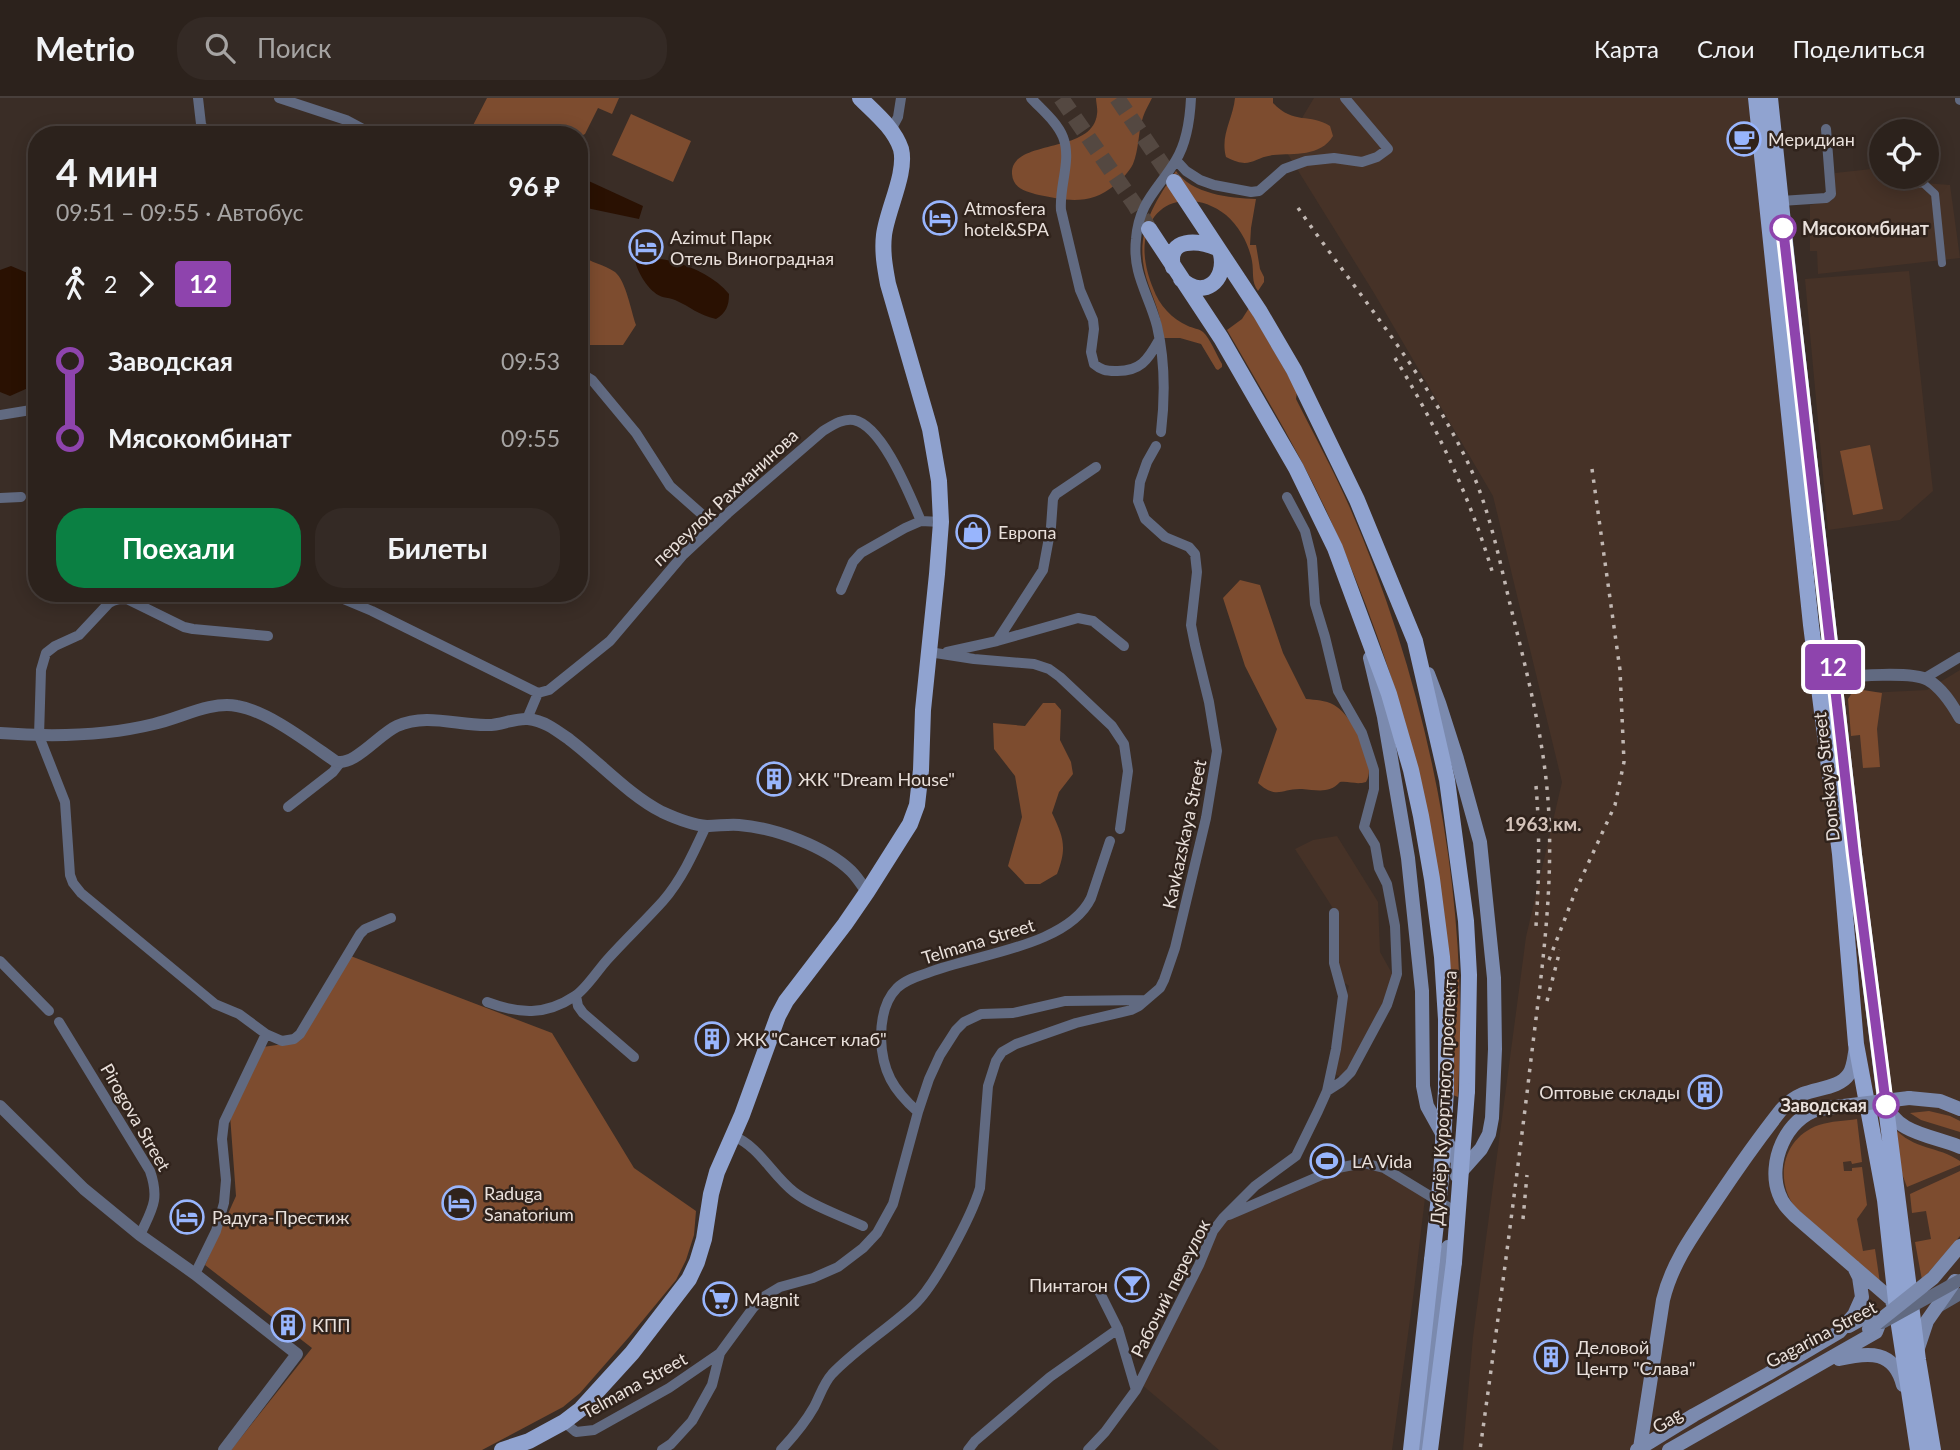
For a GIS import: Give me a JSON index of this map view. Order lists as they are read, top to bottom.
{
  "streets": {
    "main road": [
      "Donskaya Street",
      "Дублёр Курортного проспекта",
      "Gagarina Street",
      "Gag"
    ],
    "street": [
      "переулок Рахманинова",
      "Kavkazskaya Street",
      "Telmana Street",
      "Pirogova Street",
      "Рабочий переулок"
    ]
  },
  "crossings": [
    ["Gagarina Street", "Gag"]
  ],
  "districts": ["1963 км."],
  "places": {
    "cafe": ["Меридиан"],
    "hotel": [
      "Atmosfera hotel&SPA",
      "Azimut Парк Отель Виноградная",
      "Raduga Sanatorium",
      "Радуга-Престиж"
    ],
    "other": ["Мясокомбинат", "Заводская"],
    "shop": ["Европа"],
    "building": [
      "ЖК \"Dream House\"",
      "ЖК \"Сансет клаб\"",
      "Оптовые склады",
      "КПП",
      "Деловой Центр \"Слава\""
    ],
    "sports": ["LA Vida"],
    "bar": ["Пинтагон"],
    "supermarket": ["Magnit"]
  },
  "lines": ["bus line 12"],
  "page": {
    "header": "Metrio",
    "search": "Поиск",
    "nav": ["Карта", "Слои", "Поделиться"],
    "on_map": "12",
    "heading": ["4 мин", "09:51 – 09:55 · Автобус", "96 ₽"],
    "legs": ["2", "12"],
    "list": [
      {
        "name": "Заводская",
        "value": "09:53"
      },
      {
        "name": "Мясокомбинат",
        "value": "09:55"
      }
    ],
    "buttons": ["Поехали", "Билеты"]
  }
}
